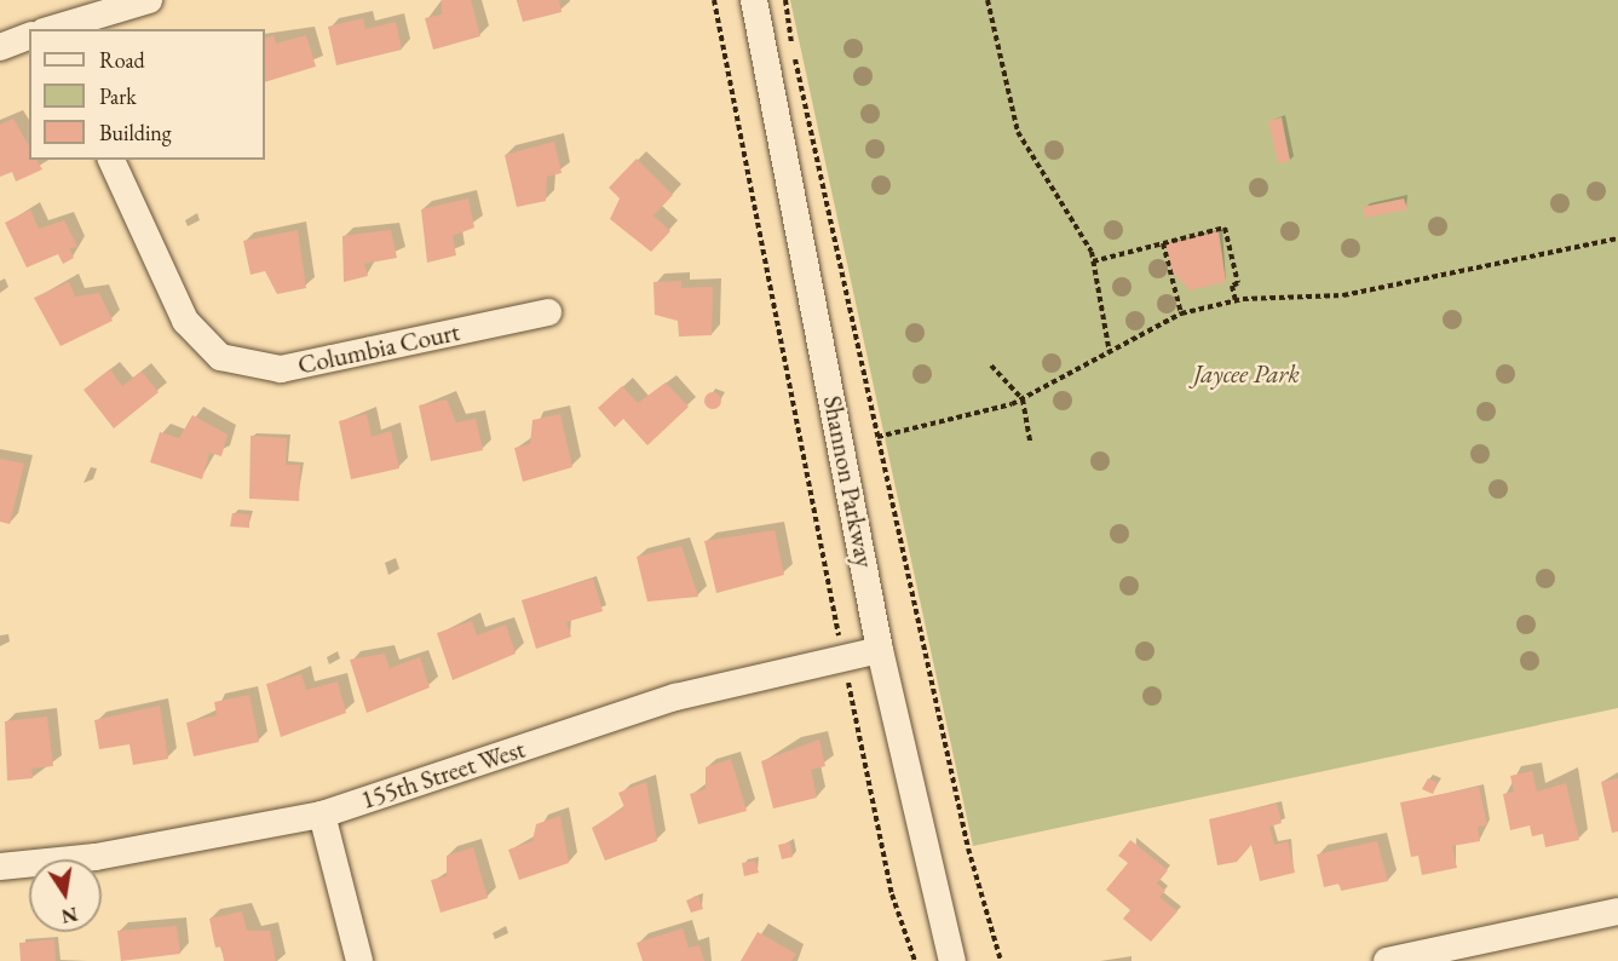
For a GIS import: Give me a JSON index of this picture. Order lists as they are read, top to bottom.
{
  "streets": {
    "street": ["Columbia Court", "Shannon Parkway", "155th Street West"]
  },
  "crossings": [
    ["Shannon Parkway", "155th Street West"]
  ],
  "parks": ["Jaycee Park"],
  "legend": ["Road", "Park", "Building"],
  "north": "bottom"
}
